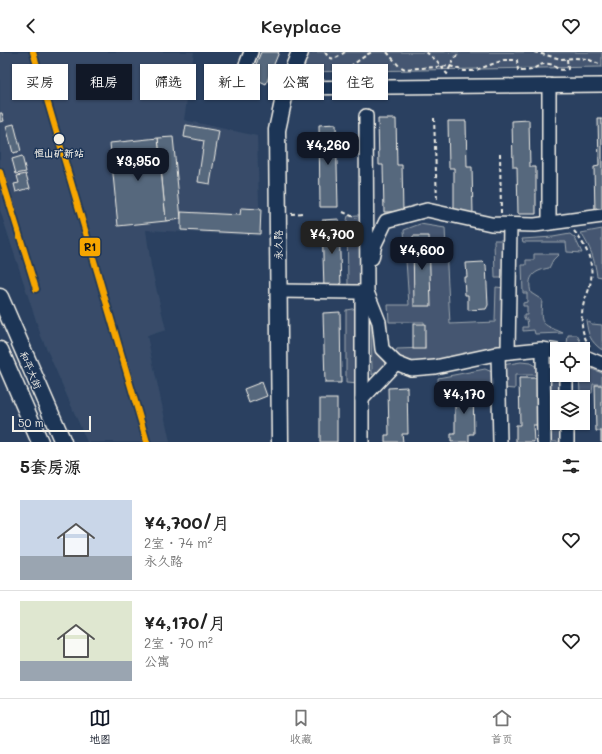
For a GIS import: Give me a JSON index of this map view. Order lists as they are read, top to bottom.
{
  "streets": {
    "main road": ["永久路", "和平大街"]
  },
  "places": ["恒山矿新站"],
  "lines": ["transit line R1"],
  "scale_bar": "50 m",
  "page": {
    "header": "Keyplace",
    "chip": [
      "买房",
      "租房",
      "筛选",
      "新上",
      "公寓",
      "住宅"
    ],
    "price": [
      "¥4,260",
      "¥3,950",
      "¥4,700",
      "¥4,600",
      "¥4,170"
    ],
    "scale": "50 m",
    "heading": "5套房源",
    "list": [
      {
        "name": "¥4,700/月",
        "note": "2室 · 74 m² · 永久路"
      },
      {
        "name": "¥4,170/月",
        "note": "2室 · 70 m² · 公寓"
      }
    ],
    "tabs": ["地图", "收藏", "首页"]
  }
}
